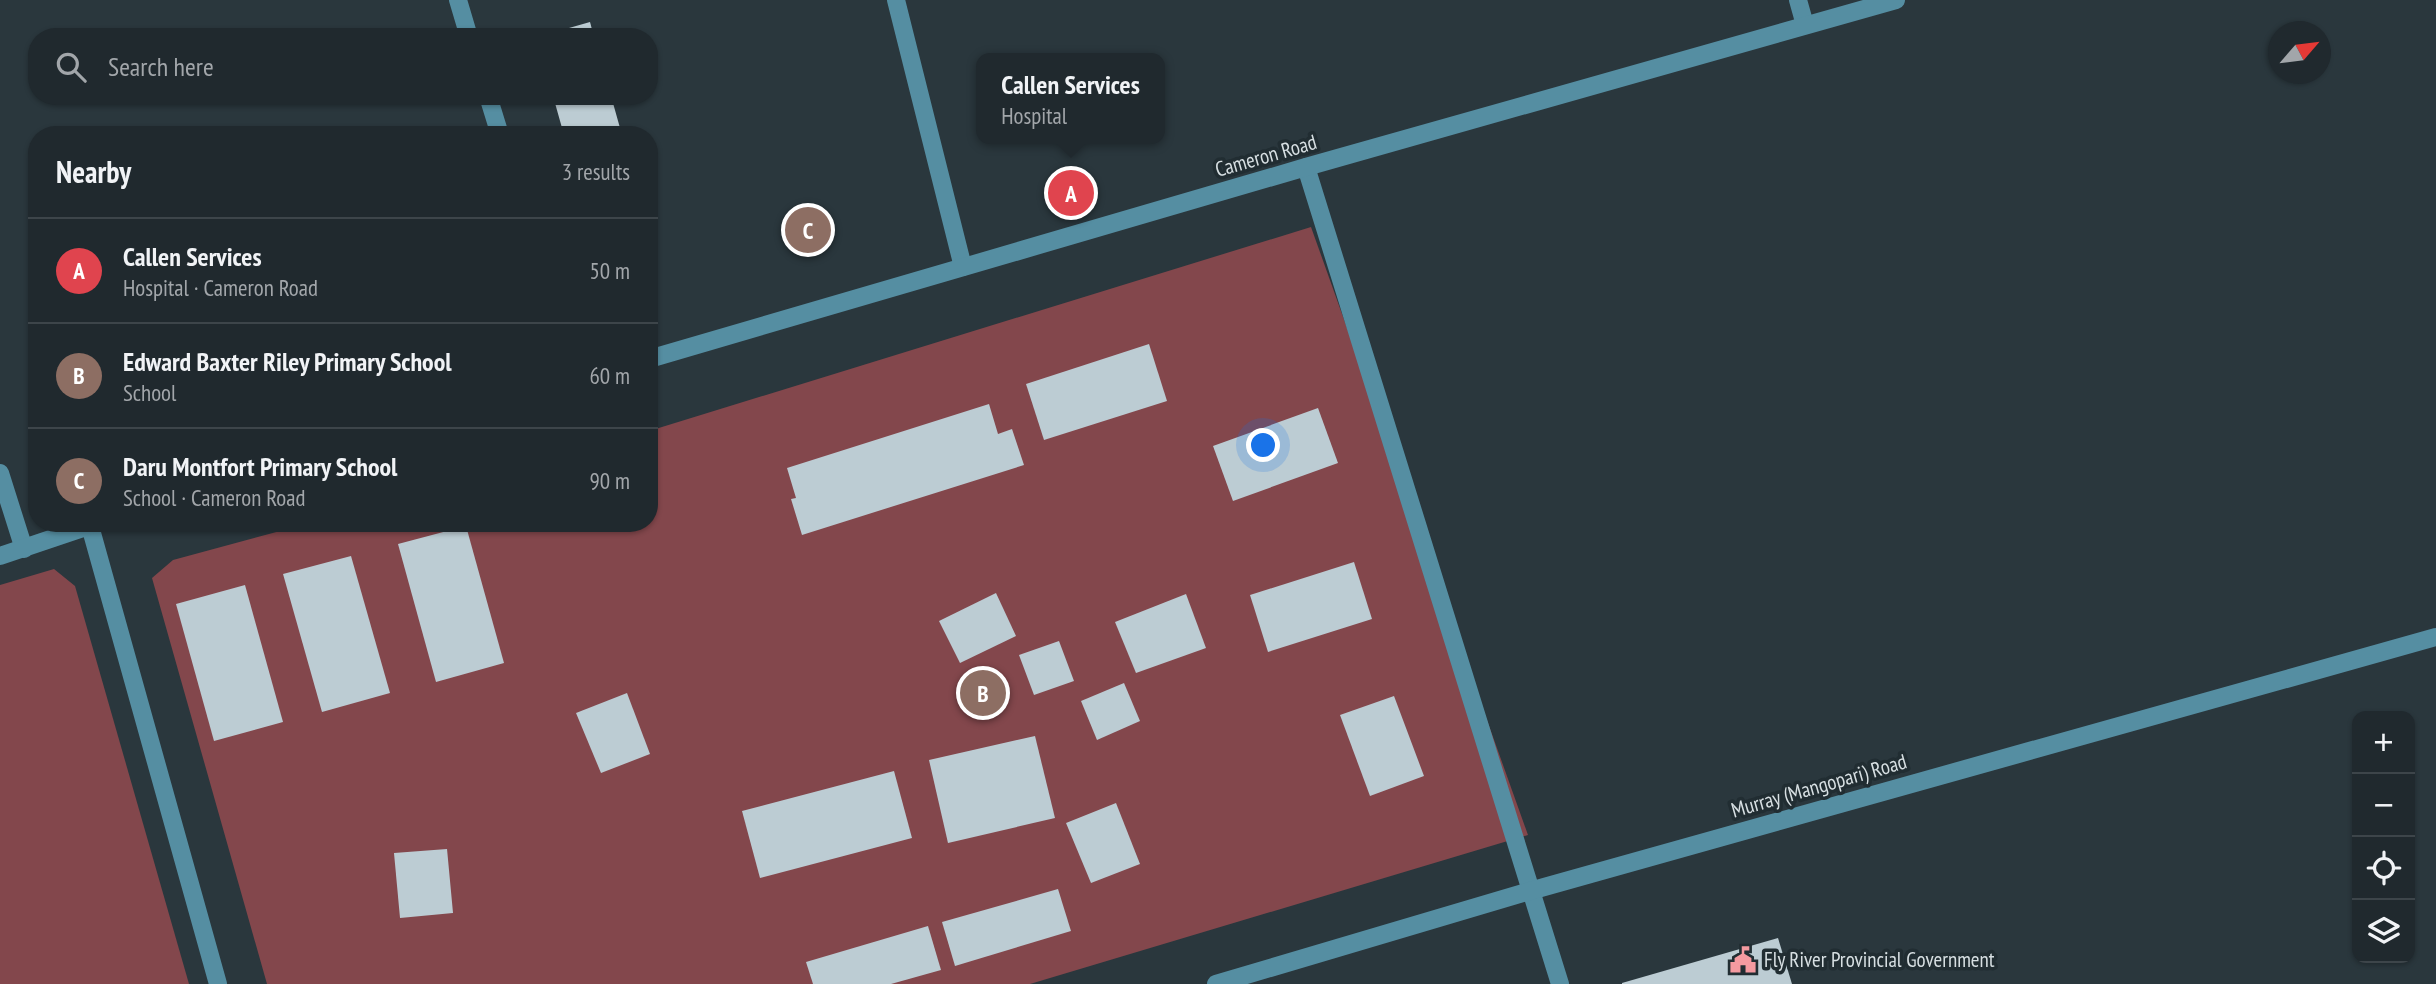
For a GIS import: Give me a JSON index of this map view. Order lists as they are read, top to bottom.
{
  "streets": {
    "street": ["Cameron Road", "Murray (Mangopari) Road"]
  },
  "places": {
    "public building": ["Fly River Provincial Government"]
  },
  "north": "top right",
  "page": {
    "search": "Search here",
    "popup": ["Callen Services", "Hospital"],
    "heading": ["Nearby", "3 results"],
    "pins": ["A", "C", "B"],
    "list": [
      {
        "mark": "A",
        "name": "Callen Services",
        "note": "Hospital · Cameron Road",
        "value": "50 m"
      },
      {
        "mark": "B",
        "name": "Edward Baxter Riley Primary School",
        "note": "School",
        "value": "60 m"
      },
      {
        "mark": "C",
        "name": "Daru Montfort Primary School",
        "note": "School · Cameron Road",
        "value": "90 m"
      }
    ],
    "map_buttons": ["+", "−"]
  }
}
